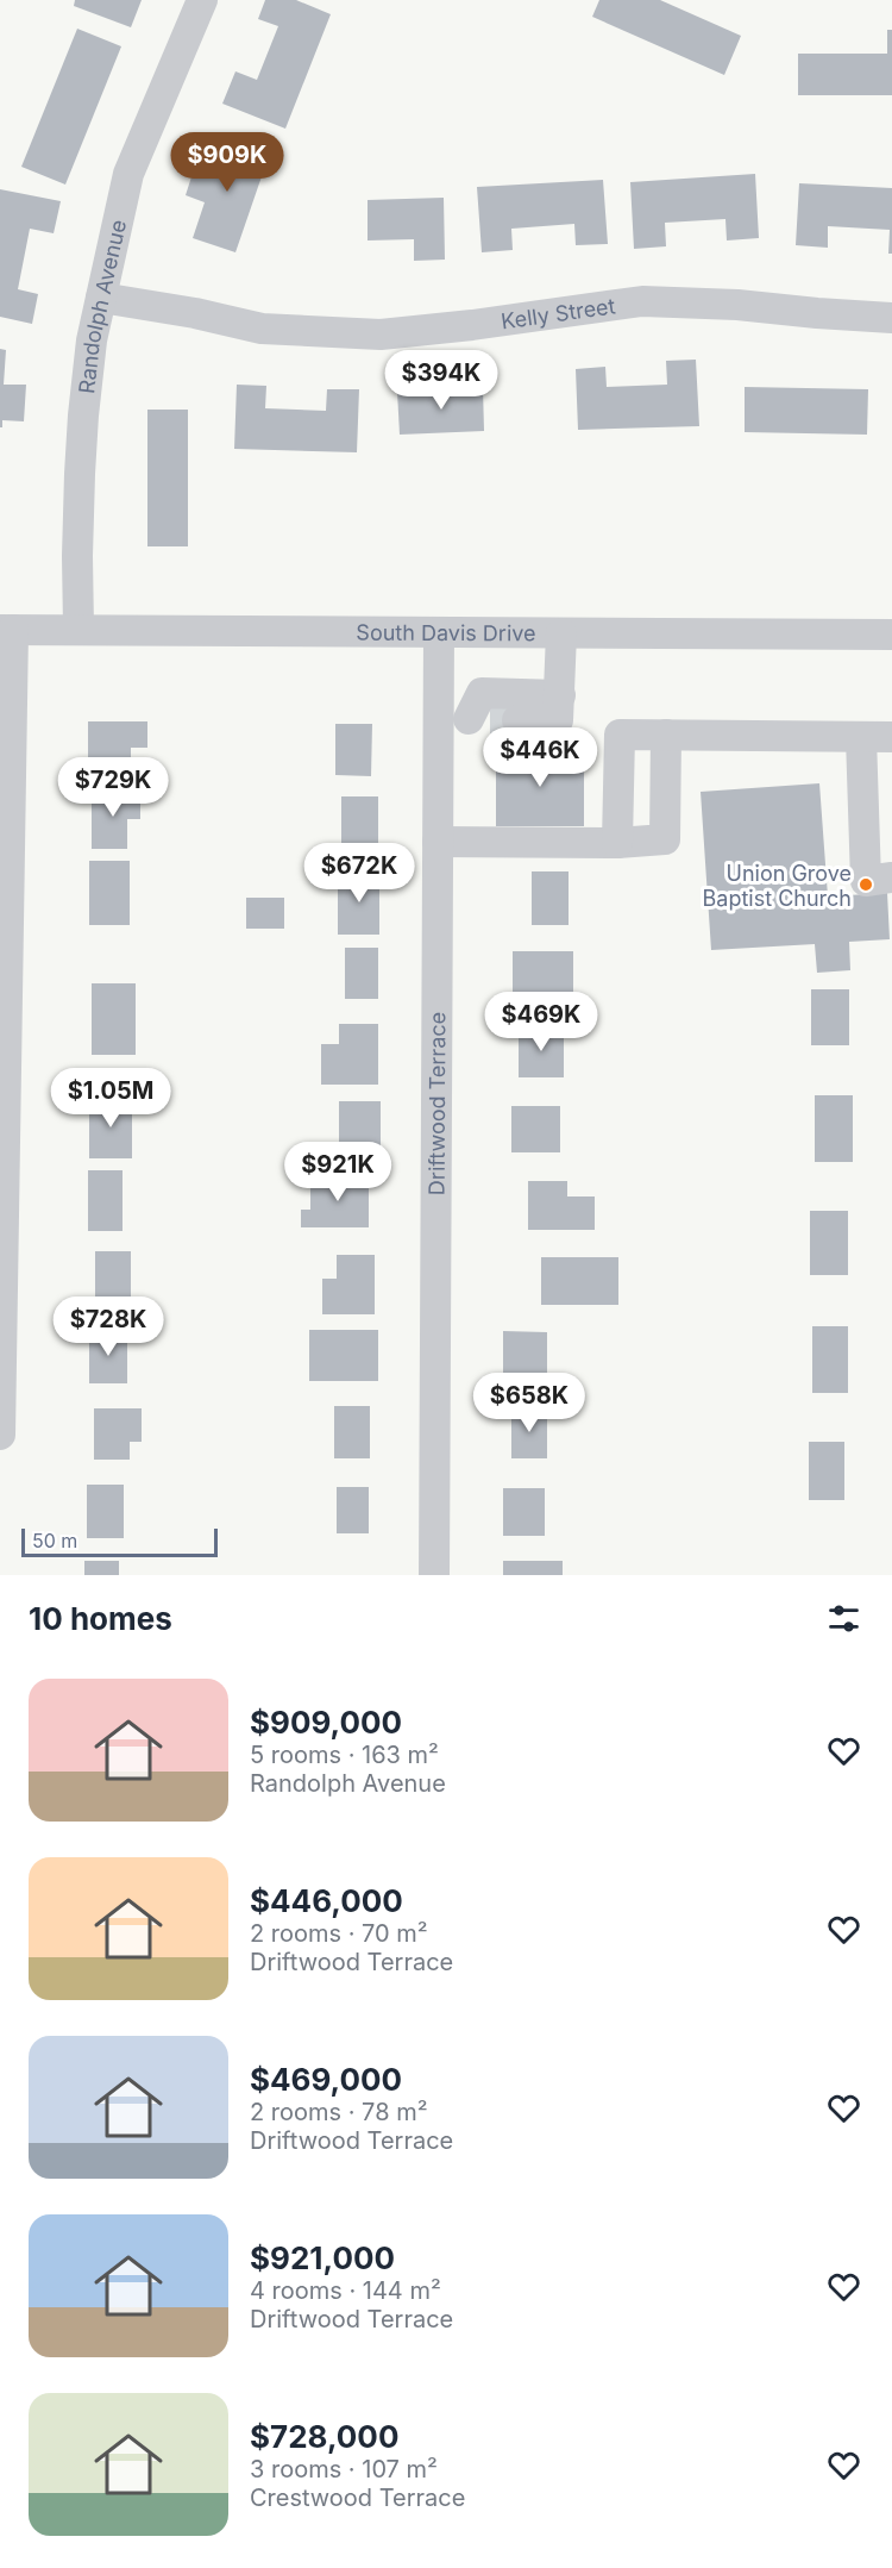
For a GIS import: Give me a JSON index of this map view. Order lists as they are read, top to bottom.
{
  "streets": {
    "street": [
      "Randolph Avenue",
      "Kelly Street",
      "South Davis Drive",
      "Driftwood Terrace"
    ]
  },
  "crossings": [
    ["Randolph Avenue", "Kelly Street"],
    ["Randolph Avenue", "South Davis Drive"],
    ["South Davis Drive", "Driftwood Terrace"]
  ],
  "places": ["Union Grove Baptist Church"],
  "scale_bar": "50 m",
  "page": {
    "price": [
      "$909K",
      "$394K",
      "$446K",
      "$729K",
      "$672K",
      "$469K",
      "$1.05M",
      "$921K",
      "$728K",
      "$658K"
    ],
    "scale": "50 m",
    "heading": "10 homes",
    "list": [
      {
        "name": "$909,000",
        "note": "5 rooms · 163 m² · Randolph Avenue"
      },
      {
        "name": "$446,000",
        "note": "2 rooms · 70 m² · Driftwood Terrace"
      },
      {
        "name": "$469,000",
        "note": "2 rooms · 78 m² · Driftwood Terrace"
      },
      {
        "name": "$921,000",
        "note": "4 rooms · 144 m² · Driftwood Terrace"
      },
      {
        "name": "$728,000",
        "note": "3 rooms · 107 m² · Crestwood Terrace"
      }
    ]
  }
}
